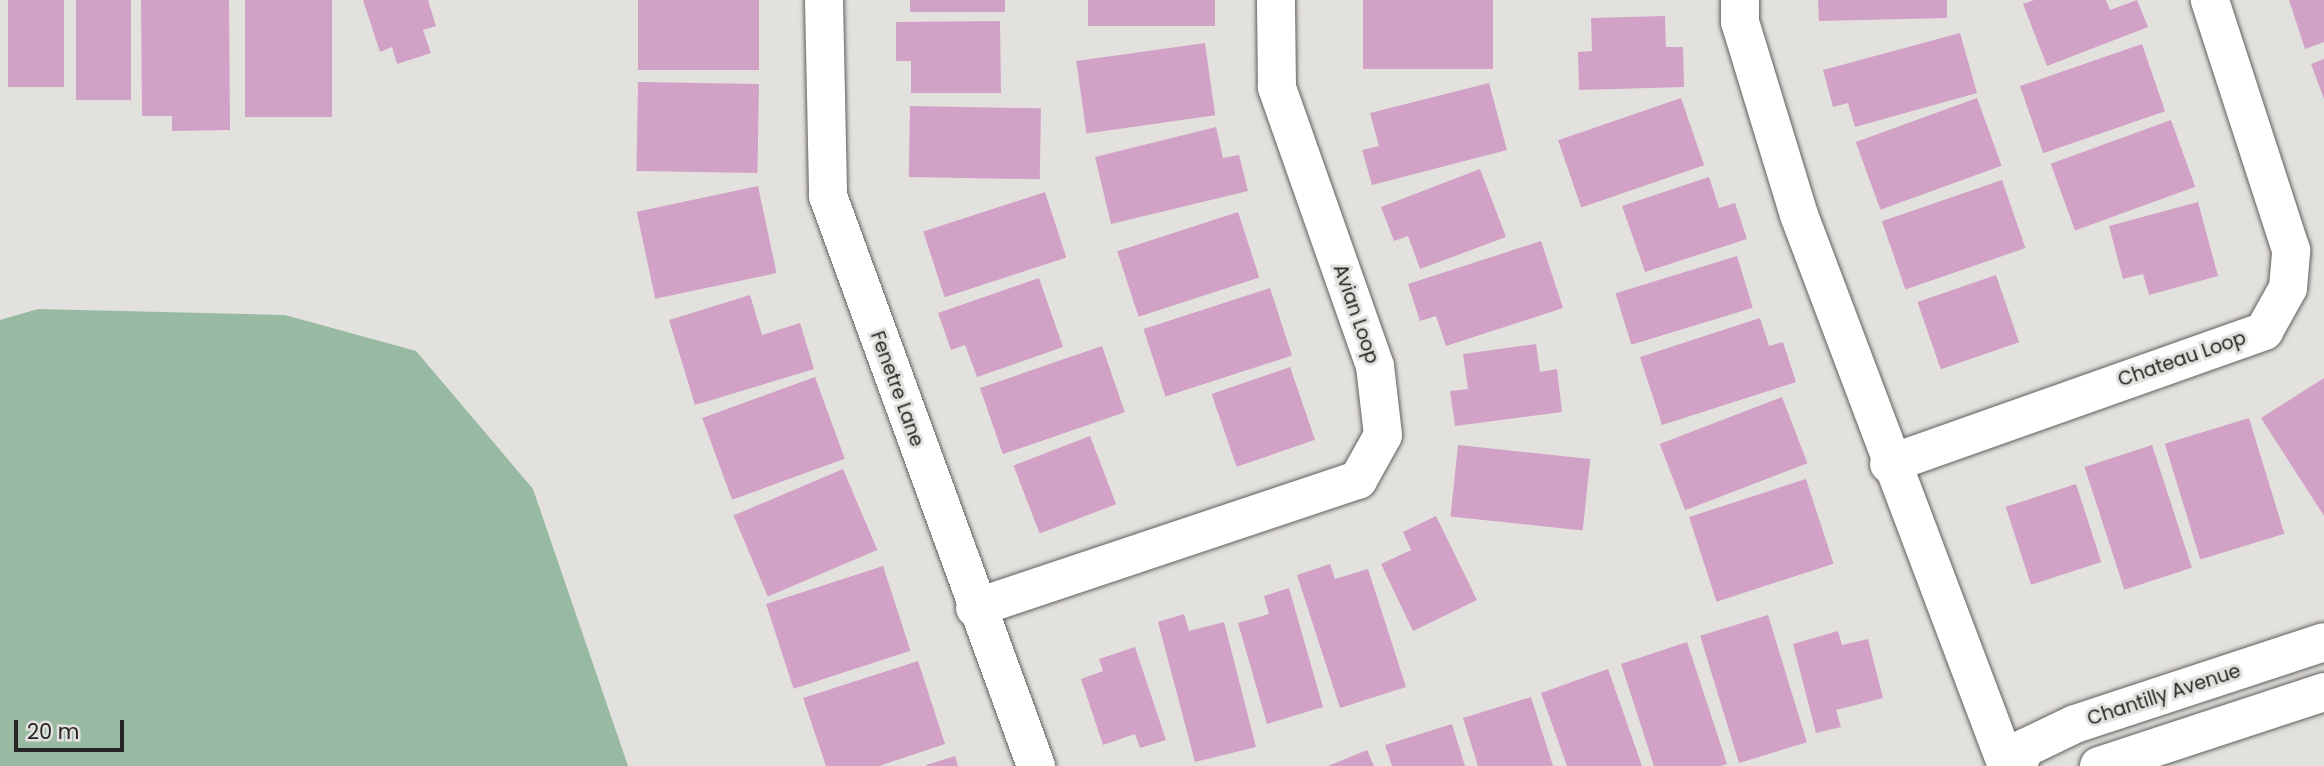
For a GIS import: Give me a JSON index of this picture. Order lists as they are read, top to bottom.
{
  "streets": {
    "street": [
      "Avian Loop",
      "Chateau Loop",
      "Fenetre Lane",
      "Chantilly Avenue"
    ]
  },
  "crossings": [
    ["Avian Loop", "Fenetre Lane"]
  ],
  "scale_bar": "20 m"
}
